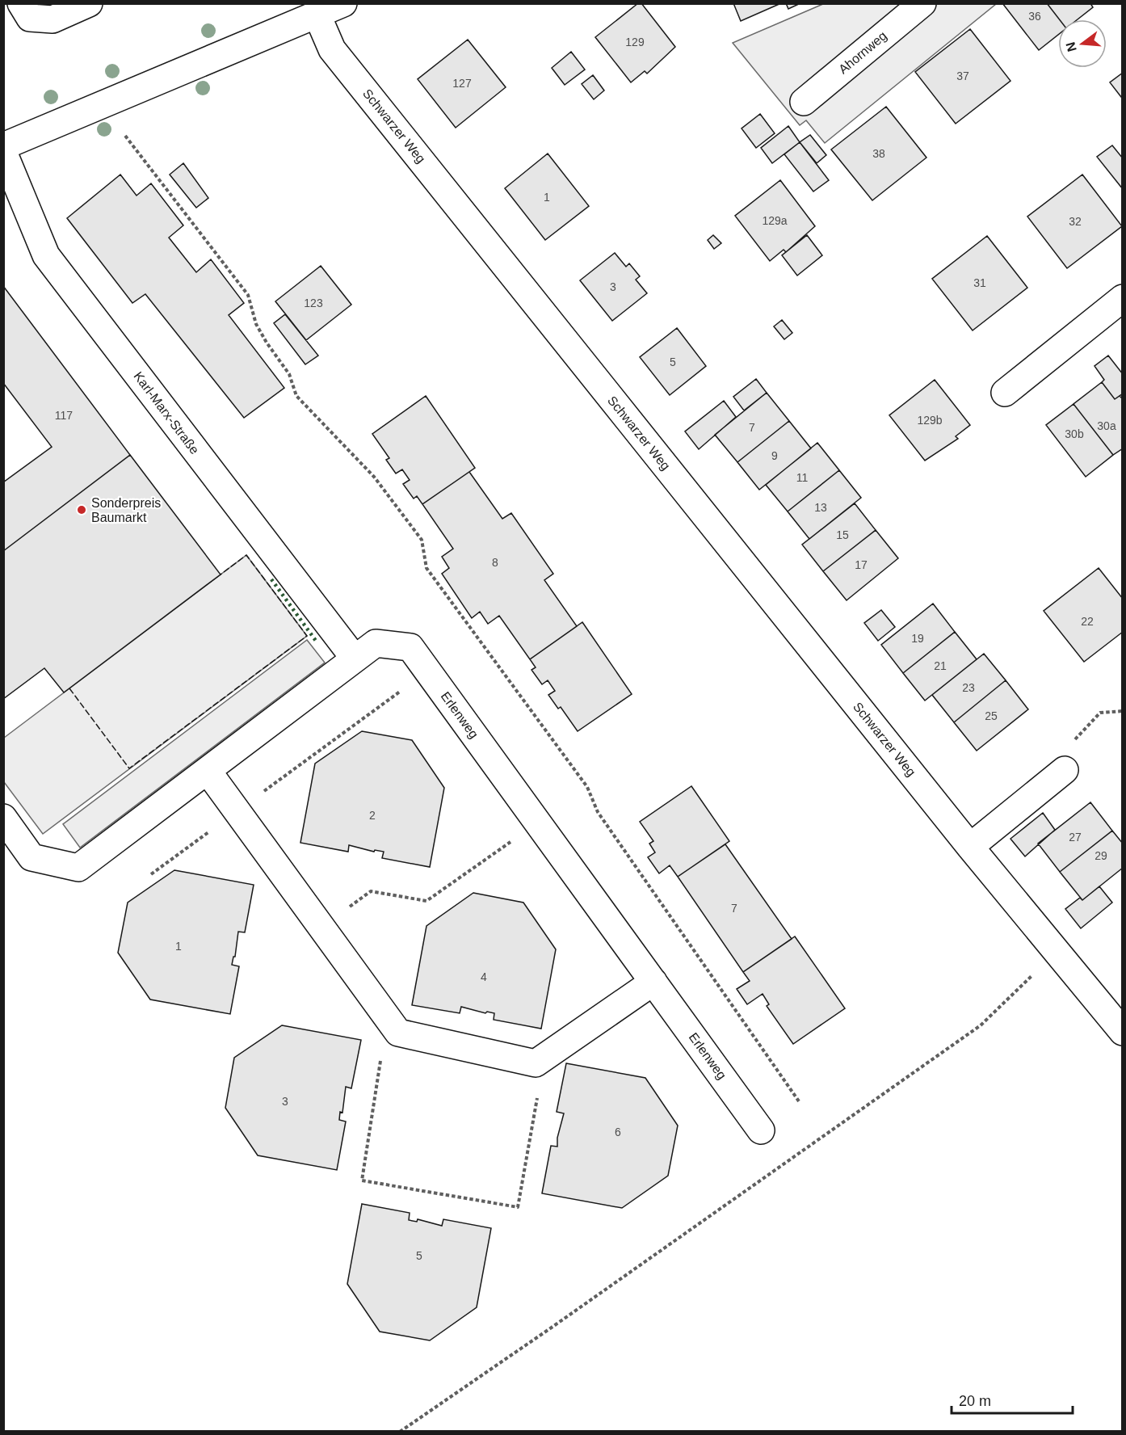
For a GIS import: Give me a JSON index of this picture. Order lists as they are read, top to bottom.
{
  "streets": {
    "street": [
      "Ahornweg",
      "Schwarzer Weg",
      "Karl-Marx-Straße",
      "Erlenweg"
    ]
  },
  "crossings": [
    ["Karl-Marx-Straße", "Erlenweg"]
  ],
  "places": ["Sonderpreis Baumarkt"],
  "house_numbers": [
    "36",
    "129",
    "37",
    "127",
    "38",
    "1",
    "129a",
    "32",
    "31",
    "3",
    "123",
    "5",
    "117",
    "129b",
    "30a",
    "7",
    "30b",
    "9",
    "11",
    "13",
    "15",
    "8",
    "17",
    "22",
    "19",
    "21",
    "23",
    "25",
    "2",
    "27",
    "29",
    "7",
    "1",
    "4",
    "3",
    "6",
    "5"
  ],
  "scale_bar": "20 m",
  "north": "left"
}
